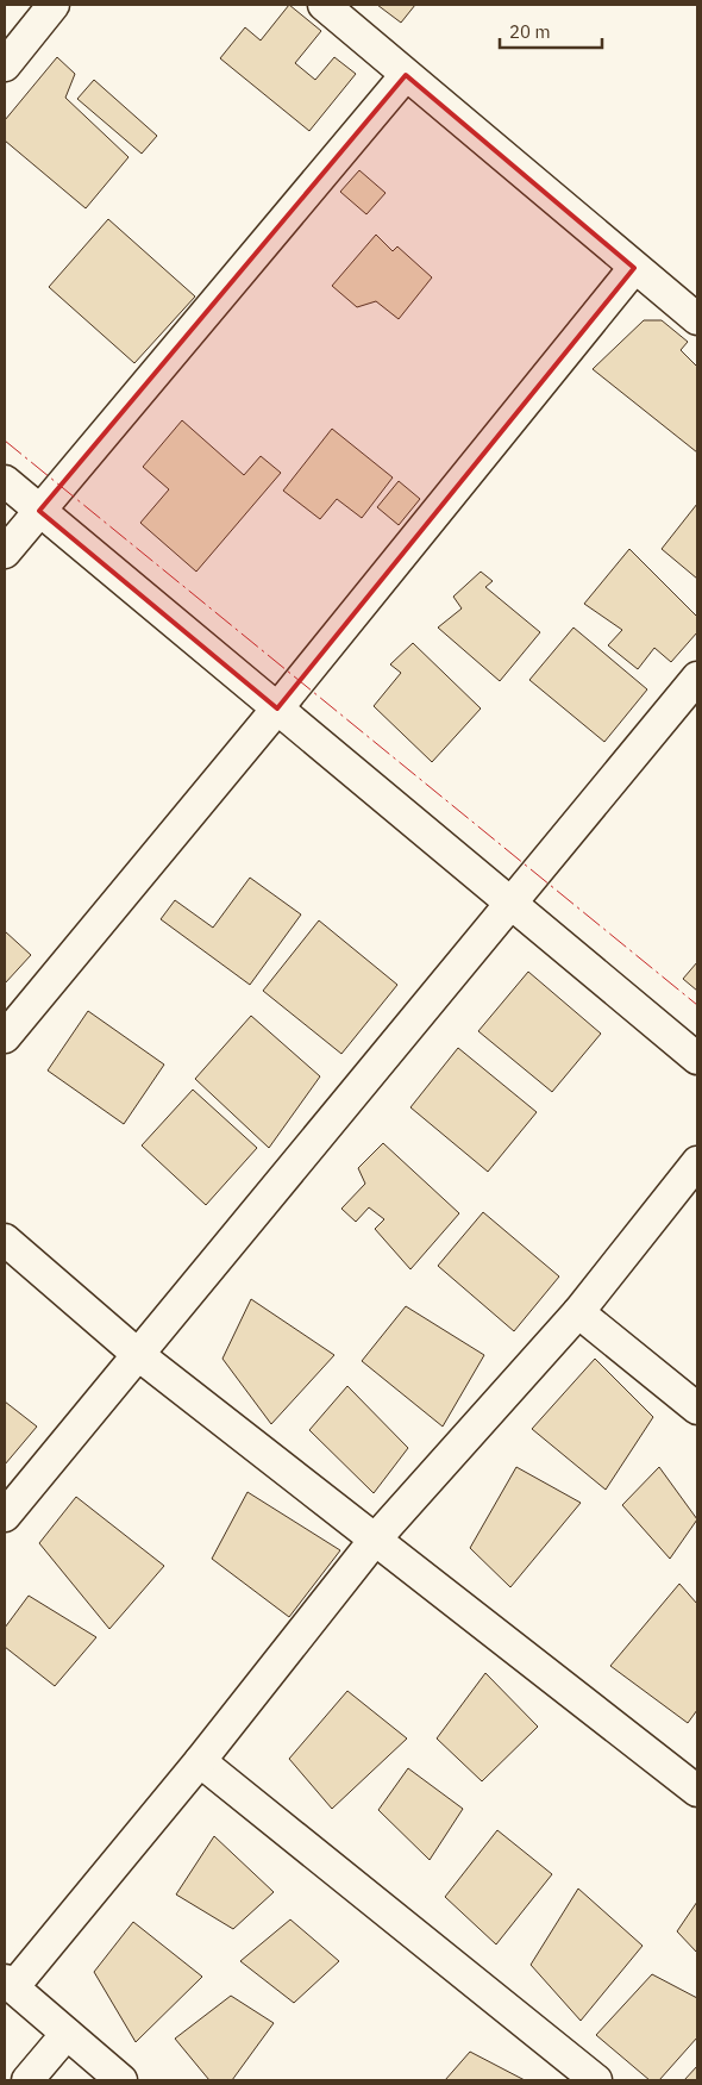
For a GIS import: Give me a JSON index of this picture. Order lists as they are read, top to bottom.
{
  "scale_bar": "20 m"
}
